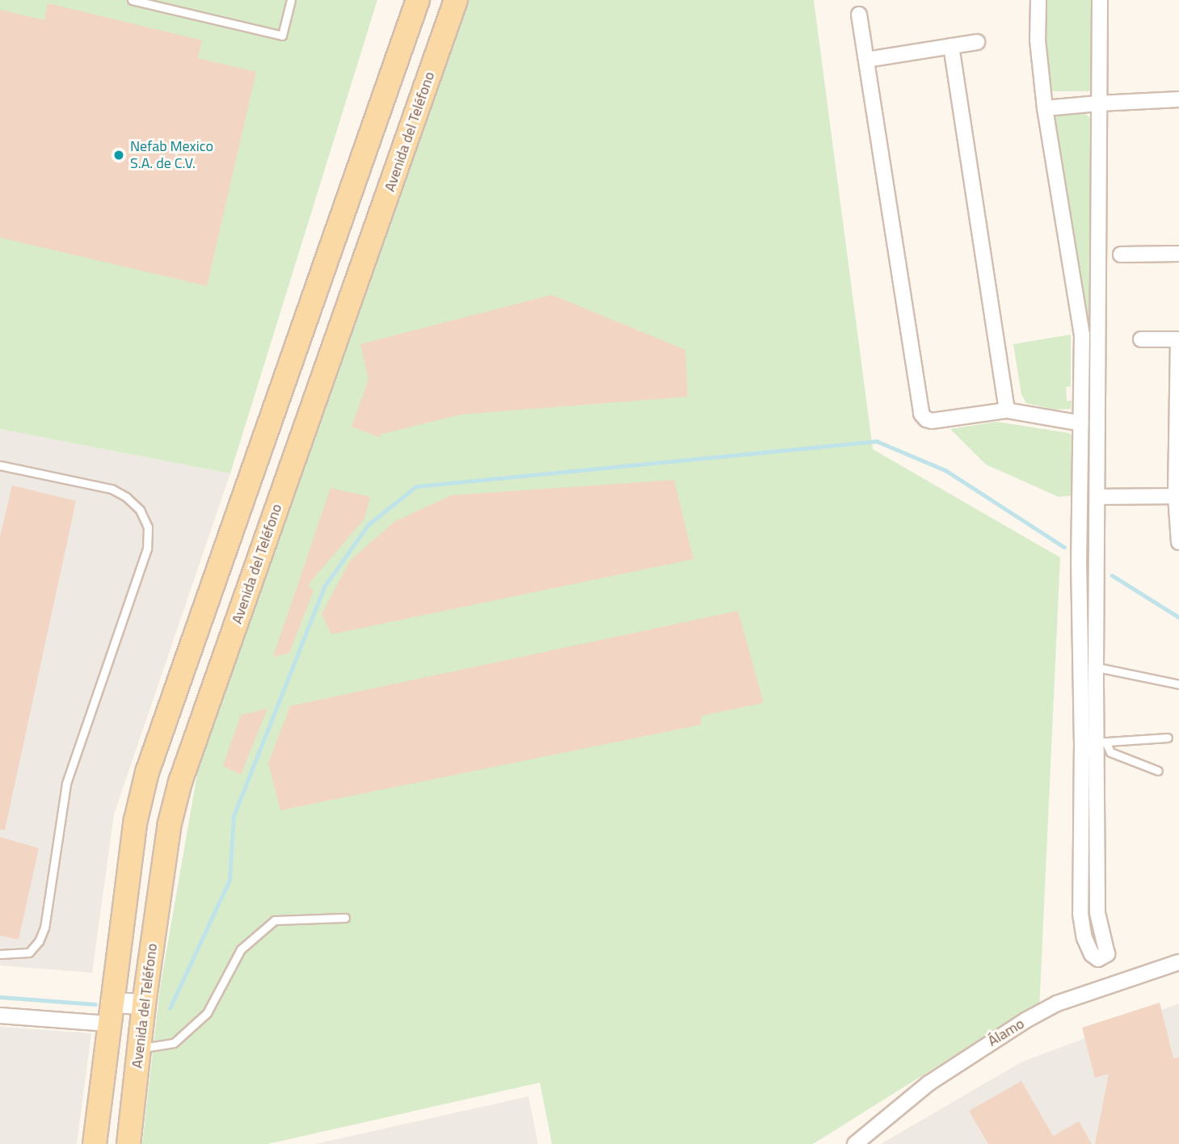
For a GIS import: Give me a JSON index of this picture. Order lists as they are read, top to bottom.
{
  "streets": {
    "main road": ["Avenida del Teléfono"],
    "street": ["Álamo"]
  },
  "places": ["Nefab Mexico S.A. de C.V."]
}
